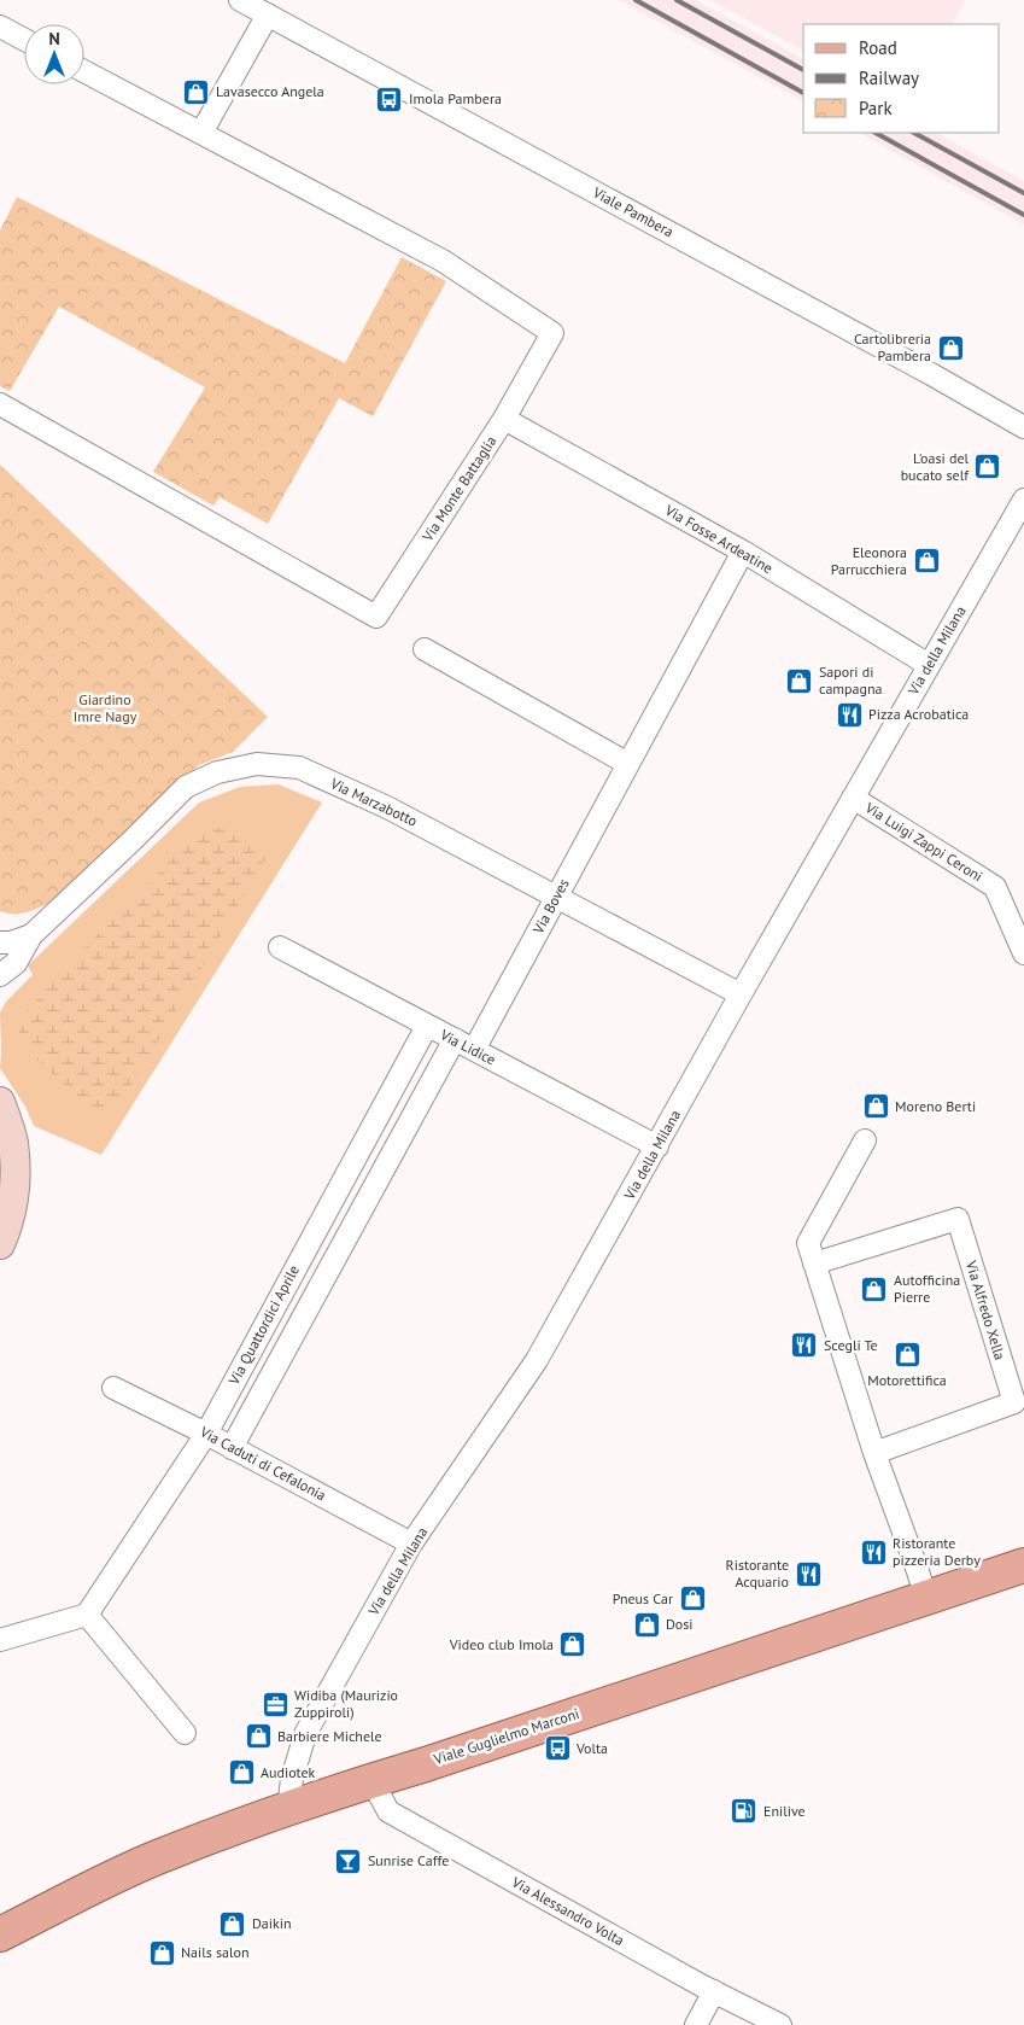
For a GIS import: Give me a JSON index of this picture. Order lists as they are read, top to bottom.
{
  "streets": {
    "main road": ["Viale Guglielmo Marconi"],
    "street": [
      "Viale Pambera",
      "Via Monte Battaglia",
      "Via Fosse Ardeatine",
      "Via della Milana",
      "Via Marzabotto",
      "Via Luigi Zappi Ceroni",
      "Via Boves",
      "Via Lidice",
      "Via Alfredo Xella",
      "Via Quattordici Aprile",
      "Via Caduti di Cefalonia",
      "Via Alessandro Volta"
    ]
  },
  "crossings": [
    ["Via Monte Battaglia", "Via Fosse Ardeatine"],
    ["Via Fosse Ardeatine", "Via della Milana"],
    ["Via Fosse Ardeatine", "Via Boves"],
    ["Via della Milana", "Via Marzabotto"],
    ["Via della Milana", "Via Luigi Zappi Ceroni"],
    ["Via della Milana", "Via Lidice"],
    ["Via della Milana", "Via Caduti di Cefalonia"],
    ["Via della Milana", "Viale Guglielmo Marconi"],
    ["Via Marzabotto", "Via Boves"],
    ["Via Boves", "Via Lidice"],
    ["Via Lidice", "Via Quattordici Aprile"],
    ["Via Quattordici Aprile", "Via Caduti di Cefalonia"],
    ["Viale Guglielmo Marconi", "Via Alessandro Volta"]
  ],
  "parks": ["Giardino Imre Nagy"],
  "places": {
    "shop": [
      "Lavasecco Angela",
      "Cartolibreria Pambera",
      "L'oasi del bucato self",
      "Eleonora Parrucchiera",
      "Sapori di campagna",
      "Moreno Berti",
      "Autofficina Pierre",
      "Motorettifica",
      "Pneus Car",
      "Dosi",
      "Video club Imola",
      "Barbiere Michele",
      "Audiotek",
      "Daikin",
      "Nails salon"
    ],
    "bus stop": ["Imola Pambera", "Volta"],
    "restaurant": [
      "Pizza Acrobatica",
      "Scegli Te",
      "Ristorante pizzeria Derby",
      "Ristorante Acquario"
    ],
    "office": ["Widiba (Maurizio Zuppiroli)"],
    "fuel station": ["Enilive"],
    "bar": ["Sunrise Caffe"]
  },
  "legend": ["Road", "Railway", "Park"],
  "north": "top"
}
